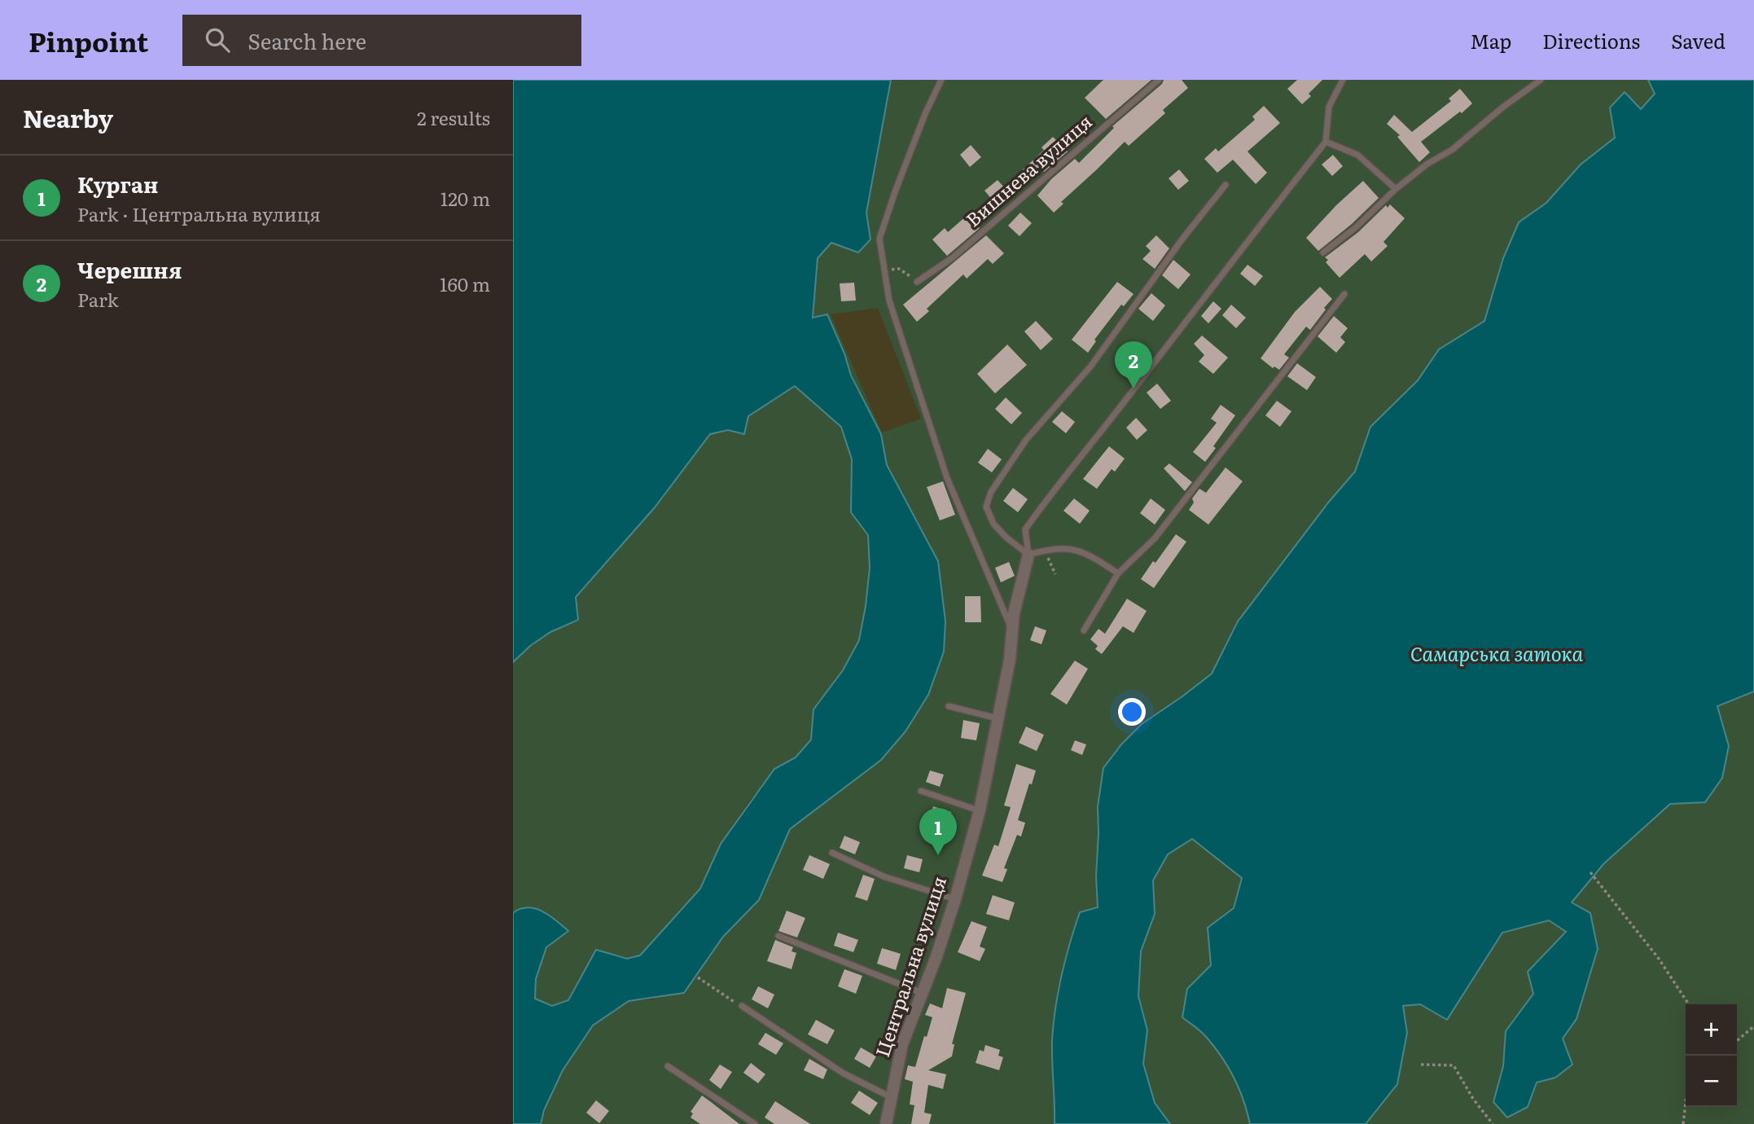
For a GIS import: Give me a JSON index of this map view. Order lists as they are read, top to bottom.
{
  "streets": {
    "street": ["Центральна вулиця"],
    "lane": ["Вишнева вулиця"]
  },
  "water": ["Самарська затока"],
  "page": {
    "header": "Pinpoint",
    "search": "Search here",
    "nav": ["Map", "Directions", "Saved"],
    "heading": ["Nearby", "2 results"],
    "list": [
      {
        "mark": "1",
        "name": "Курган",
        "note": "Park · Центральна вулиця",
        "value": "120 m"
      },
      {
        "mark": "2",
        "name": "Черешня",
        "note": "Park",
        "value": "160 m"
      }
    ],
    "pins": ["2", "1"],
    "map_buttons": ["+", "−"]
  }
}
